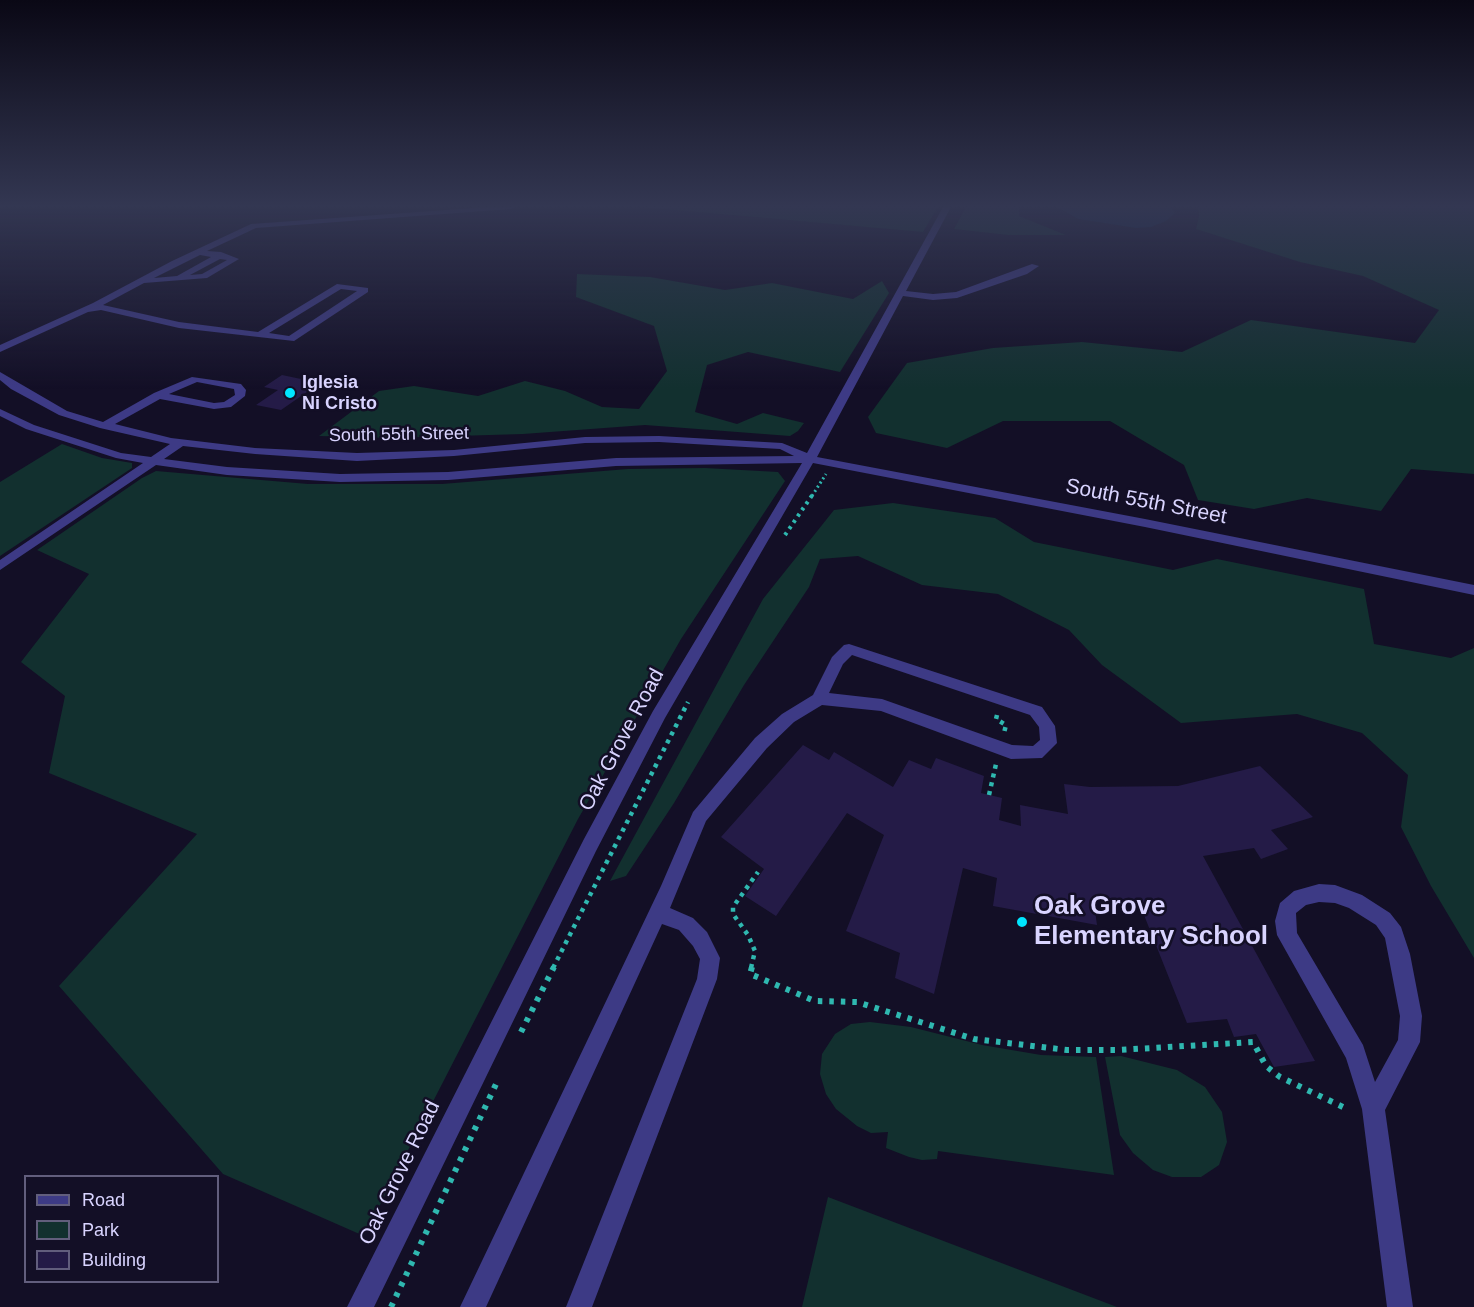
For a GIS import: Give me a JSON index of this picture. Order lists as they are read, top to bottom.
{
  "streets": {
    "street": ["South 55th Street", "Oak Grove Road"]
  },
  "crossings": [
    ["South 55th Street", "Oak Grove Road"]
  ],
  "places": ["Iglesia Ni Cristo", "Oak Grove Elementary School"],
  "legend": ["Road", "Park", "Building"]
}
